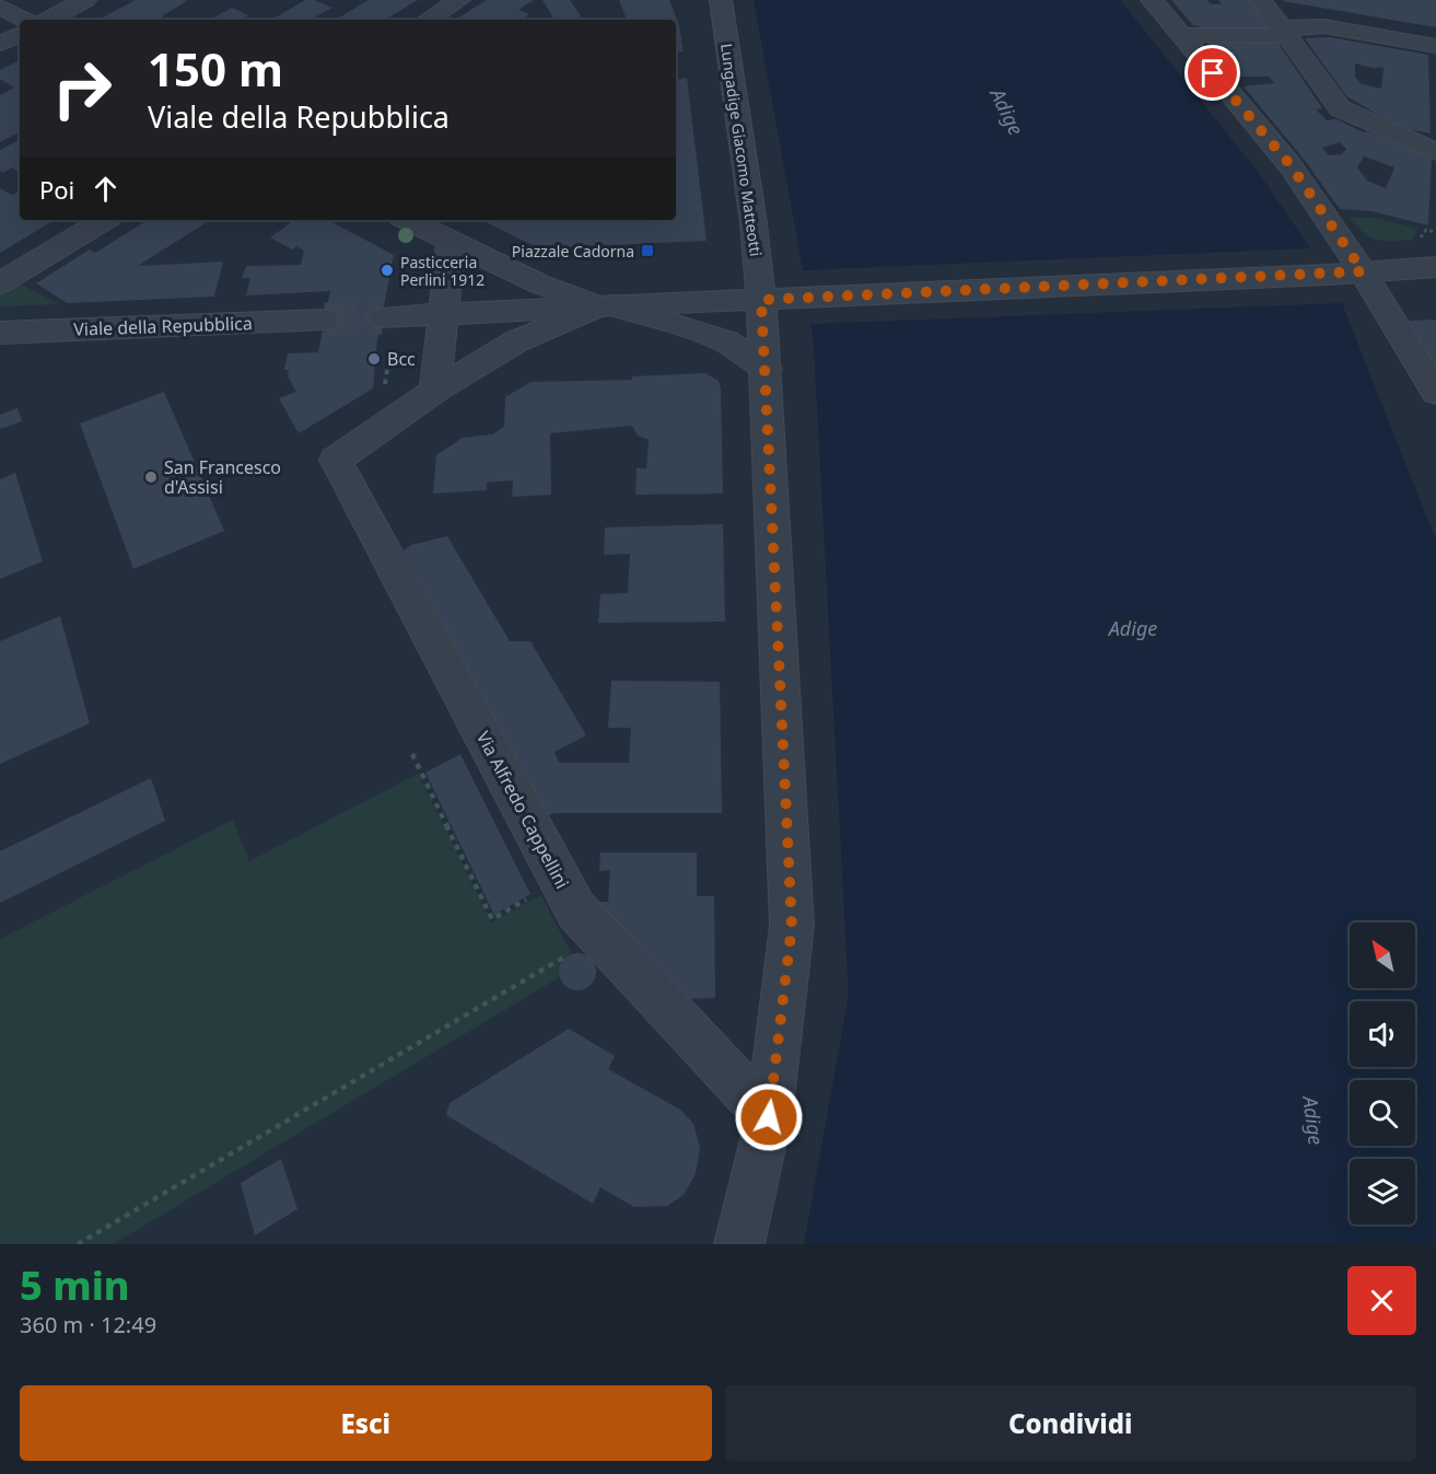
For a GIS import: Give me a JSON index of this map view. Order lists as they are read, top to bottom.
{
  "streets": {
    "street": ["Lungadige Giacomo Matteotti", "Viale della Repubblica", "Via Alfredo Cappellini"]
  },
  "crossings": [
    ["Lungadige Giacomo Matteotti", "Via Alfredo Cappellini"]
  ],
  "water": ["Adige"],
  "places": {
    "transit": ["Piazzale Cadorna"],
    "other": ["Pasticceria Perlini 1912", "Bcc", "San Francesco d'Assisi"]
  },
  "north": "top left",
  "page": {
    "turn": ["150 m", "Viale della Repubblica"],
    "then": "Poi",
    "heading": ["5 min", "360 m · 12:49"],
    "buttons": ["Esci", "Condividi"]
  }
}
